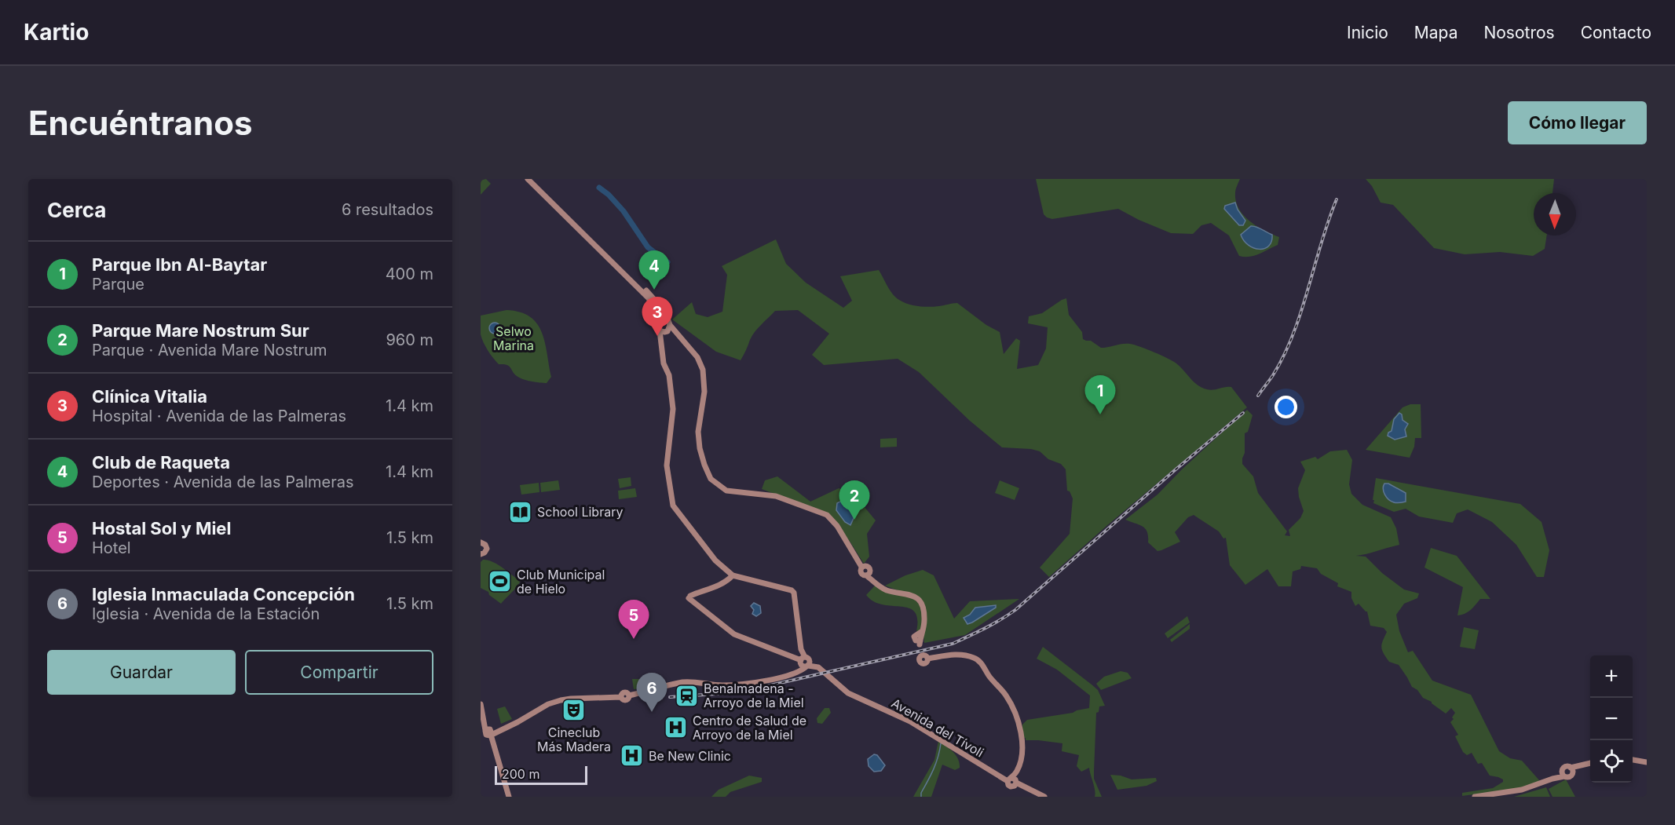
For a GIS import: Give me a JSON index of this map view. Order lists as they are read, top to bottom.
{
  "streets": {
    "street": ["Avenida del Tívoli"]
  },
  "parks": ["Selwo Marina"],
  "places": {
    "library": ["School Library"],
    "sports": ["Club Municipal de Hielo"],
    "station": ["Benalmadena - Arroyo de la Miel"],
    "theatre": ["Cineclub Más Madera"],
    "hospital": ["Centro de Salud de Arroyo de la Miel", "Be New Clinic"]
  },
  "scale_bar": "200 m",
  "north": "bottom",
  "page": {
    "header": "Kartio",
    "nav": [
      "Inicio",
      "Mapa",
      "Nosotros",
      "Contacto"
    ],
    "buttons": [
      "Cómo llegar",
      ["Guardar", "Compartir"]
    ],
    "title": "Encuéntranos",
    "heading": ["Cerca", "6 resultados"],
    "list": [
      {
        "mark": "1",
        "name": "Parque Ibn Al-Baytar",
        "note": "Parque",
        "value": "400 m"
      },
      {
        "mark": "2",
        "name": "Parque Mare Nostrum Sur",
        "note": "Parque · Avenida Mare Nostrum",
        "value": "960 m"
      },
      {
        "mark": "3",
        "name": "Clínica Vitalia",
        "note": "Hospital · Avenida de las Palmeras",
        "value": "1.4 km"
      },
      {
        "mark": "4",
        "name": "Club de Raqueta",
        "note": "Deportes · Avenida de las Palmeras",
        "value": "1.4 km"
      },
      {
        "mark": "5",
        "name": "Hostal Sol y Miel",
        "note": "Hotel",
        "value": "1.5 km"
      },
      {
        "mark": "6",
        "name": "Iglesia Inmaculada Concepción",
        "note": "Iglesia · Avenida de la Estación",
        "value": "1.5 km"
      }
    ],
    "pins": [
      "4",
      "3",
      "1",
      "2",
      "5",
      "6"
    ],
    "map_buttons": ["+", "−"],
    "scale": "200 m"
  }
}
